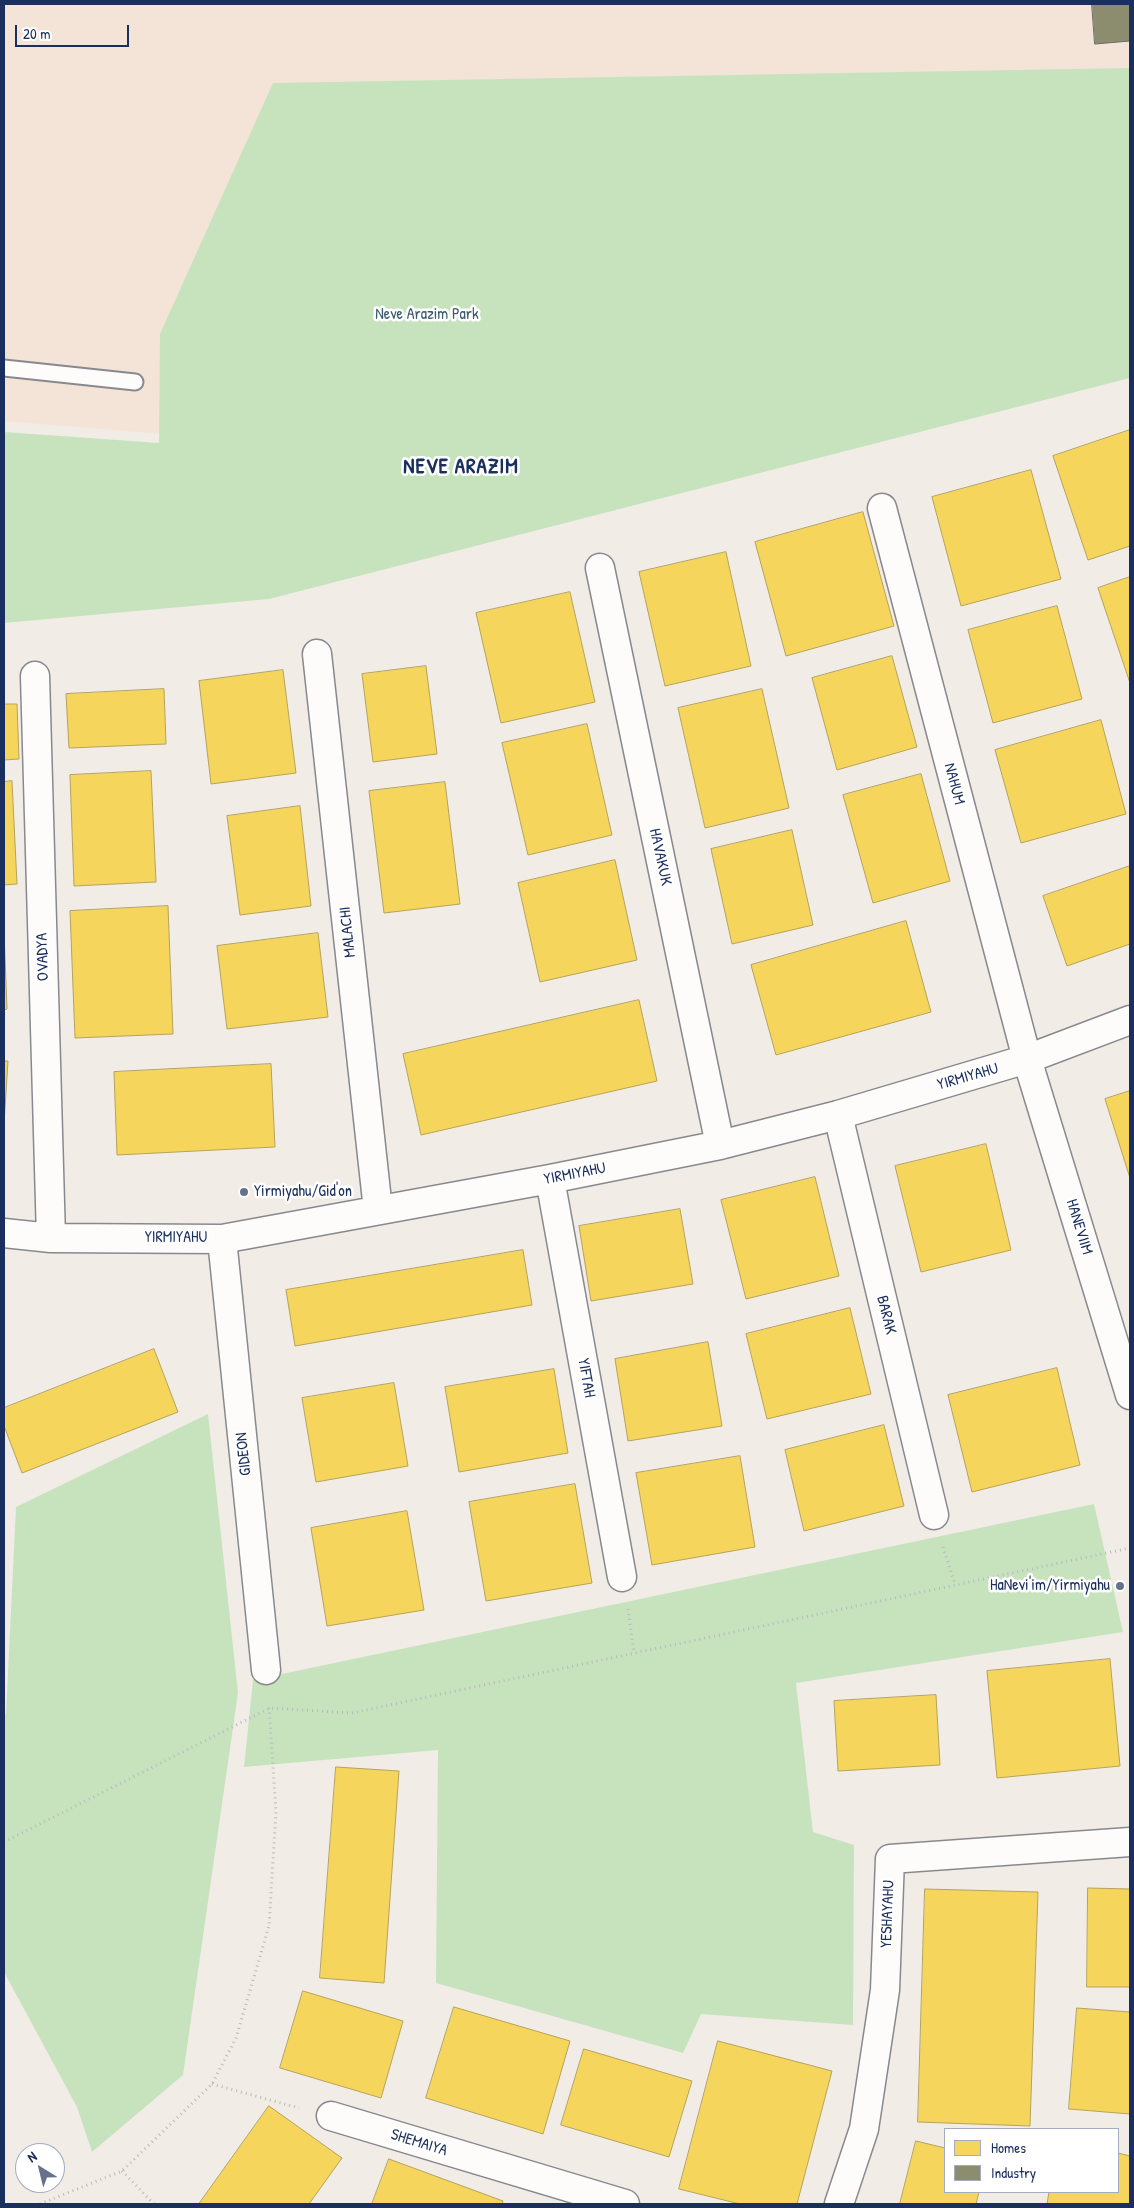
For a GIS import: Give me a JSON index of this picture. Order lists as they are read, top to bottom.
{
  "streets": {
    "street": [
      "NAHUM",
      "HAVAKUK",
      "MALACHI",
      "OVADYA",
      "YIRMIYAHU",
      "HANEVIIM",
      "BARAK",
      "YIFTAH",
      "GIDEON",
      "YESHAYAHU",
      "SHEMAIYA"
    ]
  },
  "crossings": [
    ["NAHUM", "YIRMIYAHU"],
    ["NAHUM", "HANEVIIM"],
    ["HAVAKUK", "YIRMIYAHU"],
    ["MALACHI", "YIRMIYAHU"],
    ["OVADYA", "YIRMIYAHU"],
    ["YIRMIYAHU", "HANEVIIM"],
    ["YIRMIYAHU", "BARAK"],
    ["YIRMIYAHU", "YIFTAH"],
    ["YIRMIYAHU", "GIDEON"]
  ],
  "districts": ["NEVE ARAZIM"],
  "parks": ["Neve Arazim Park"],
  "places": ["Yirmiyahu/Gid'on", "HaNevi'im/Yirmiyahu"],
  "legend": ["Homes", "Industry"],
  "scale_bar": "20 m",
  "north": "top left"
}
